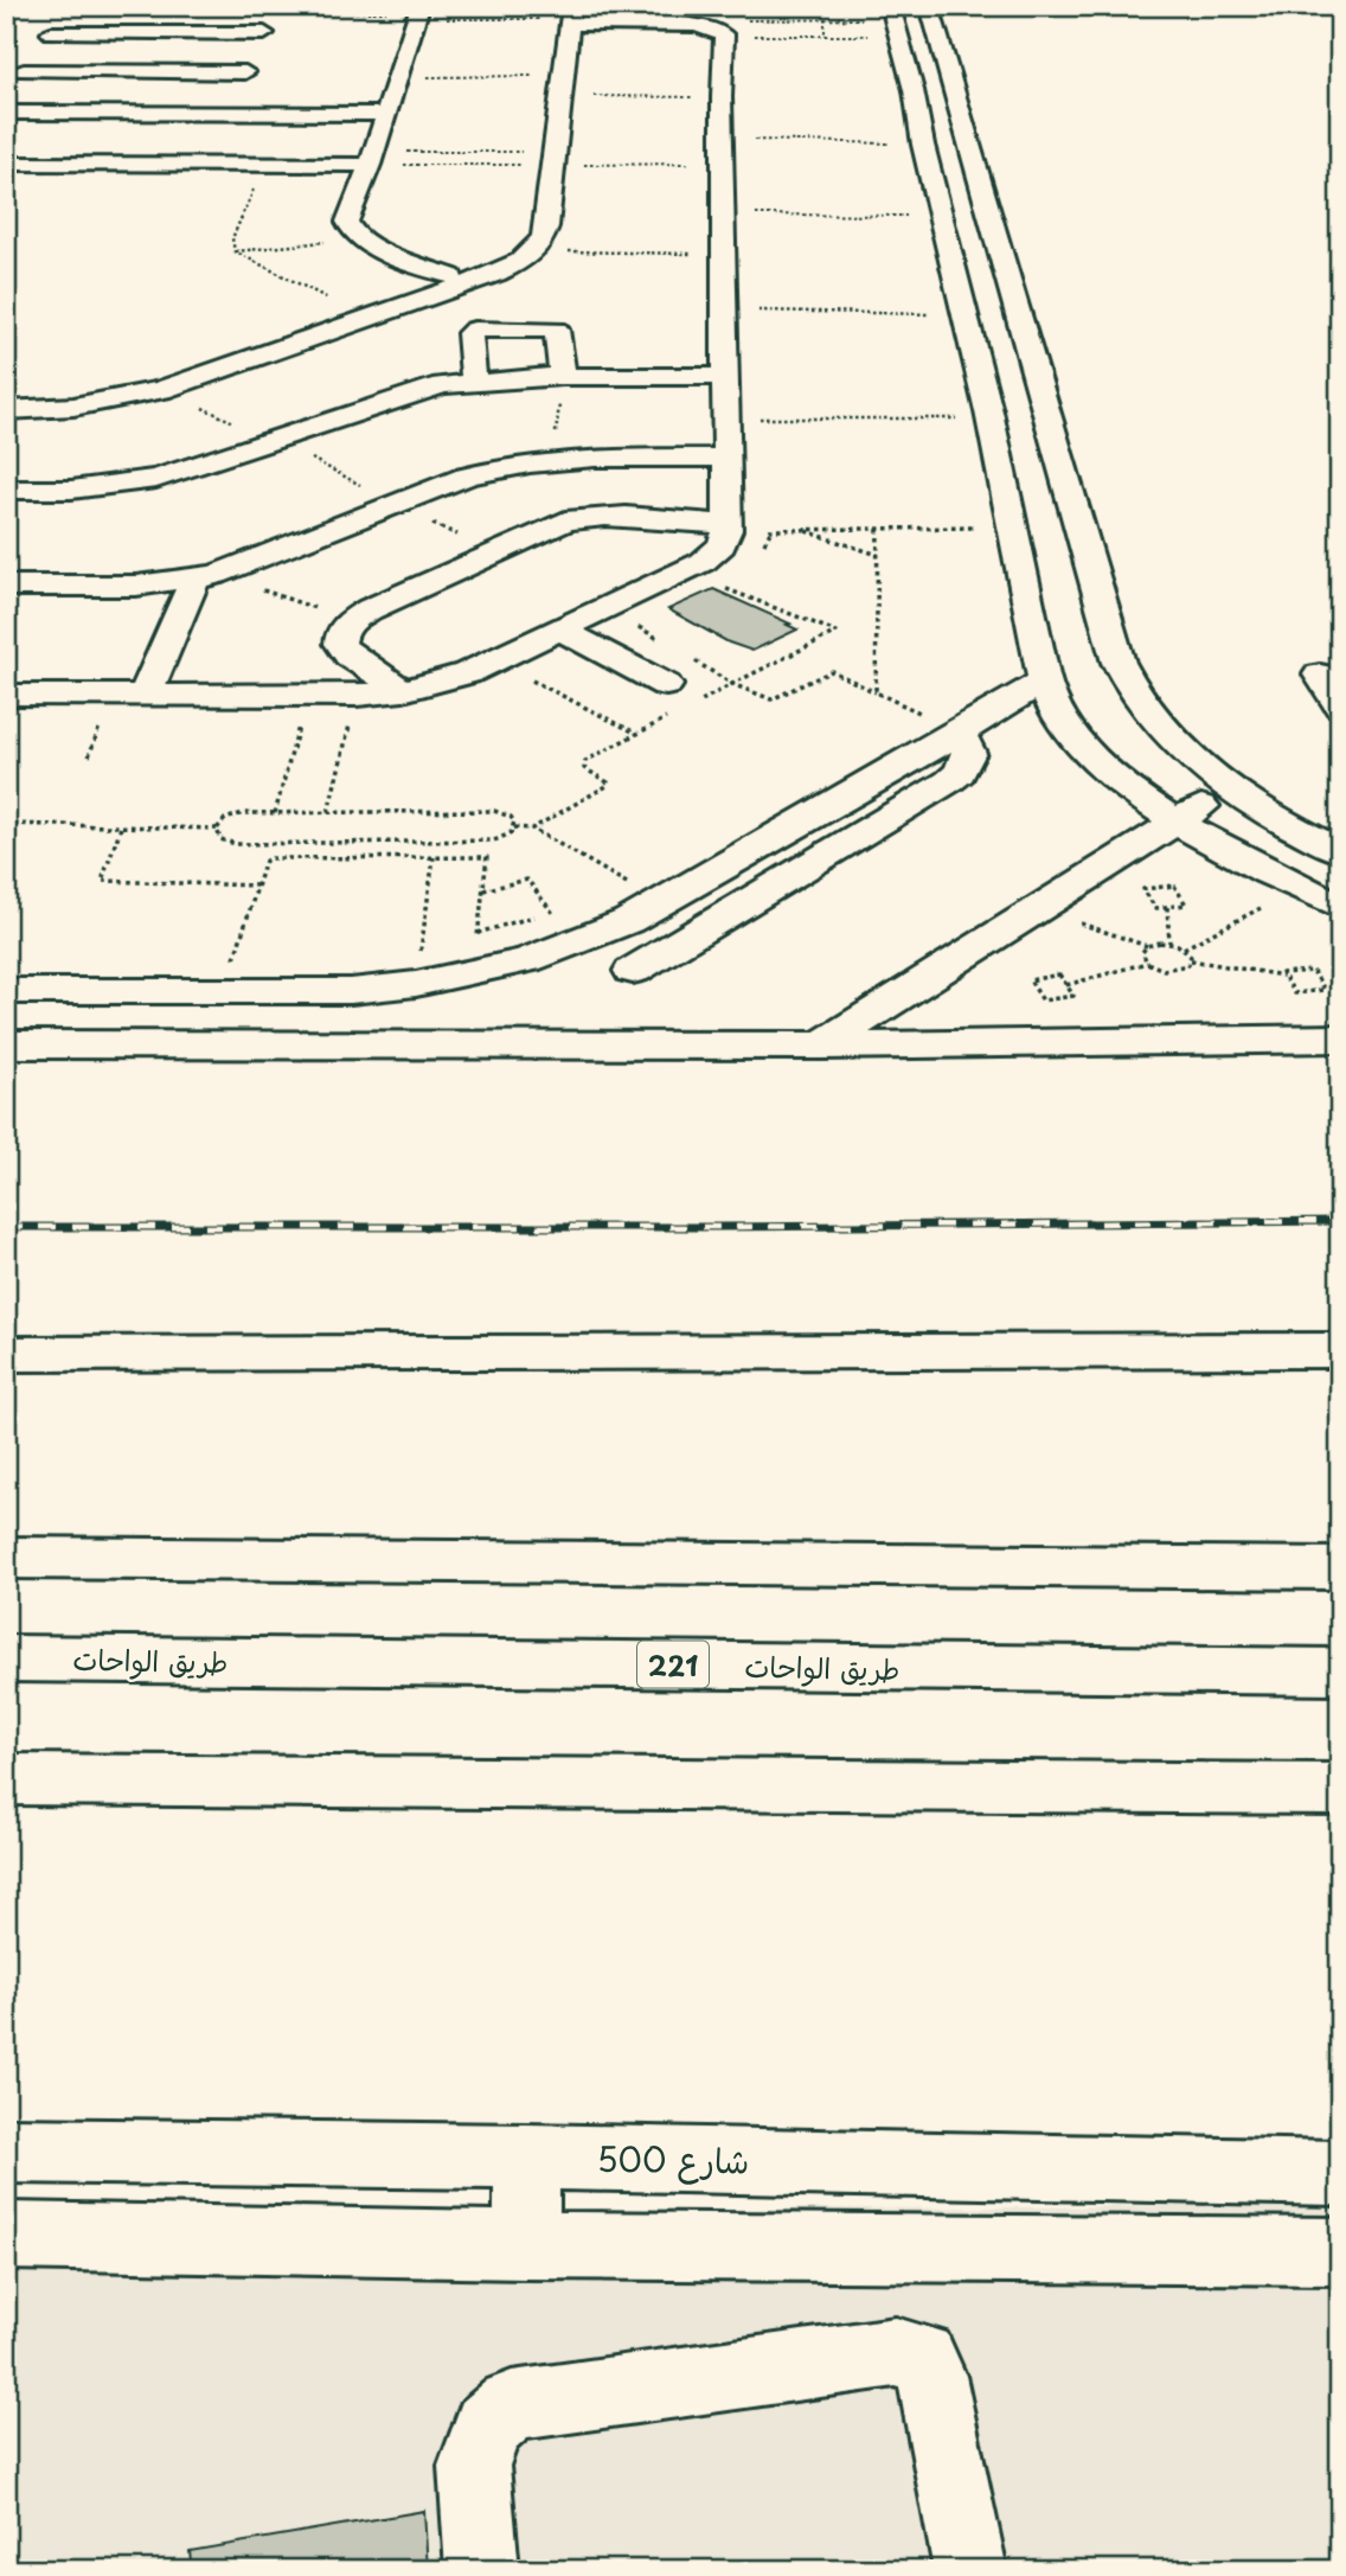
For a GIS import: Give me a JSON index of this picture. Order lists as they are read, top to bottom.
{
  "streets": {
    "main road": ["طريق الواحات", "221", "شارع 500"]
  }
}
